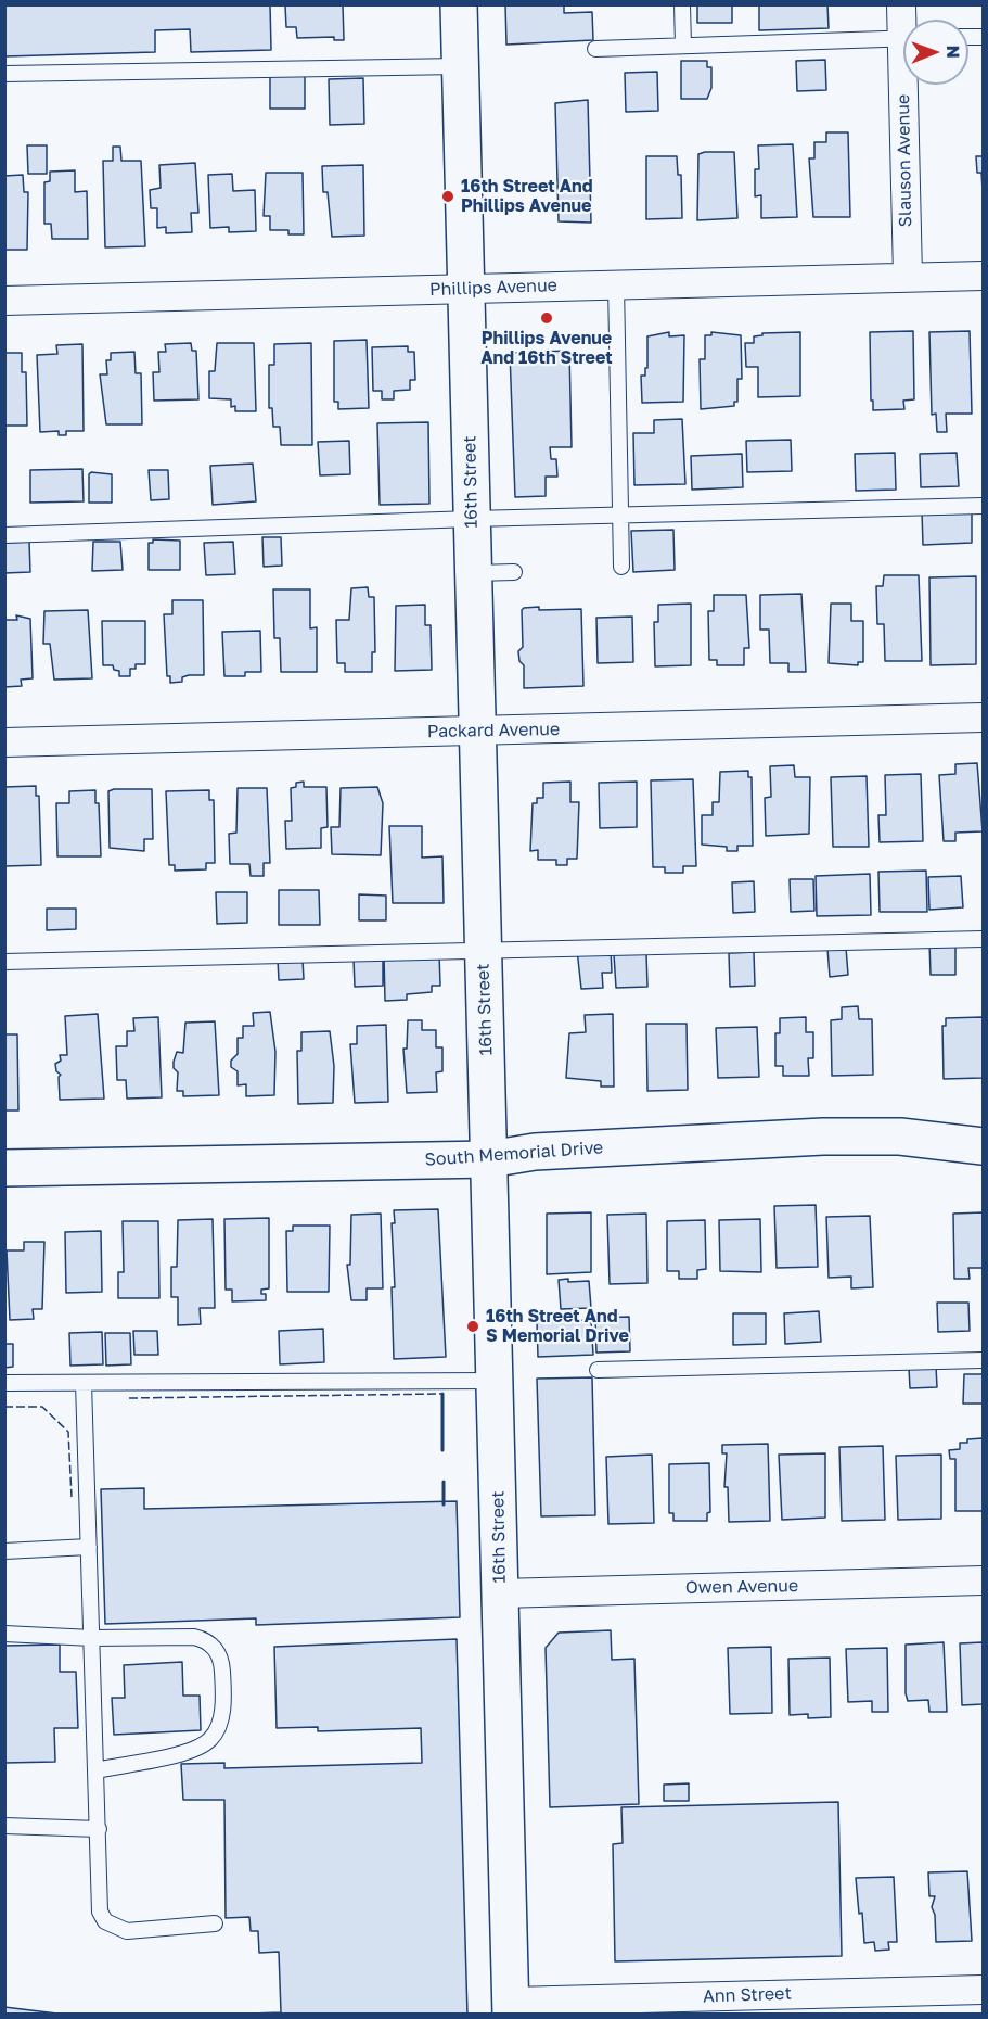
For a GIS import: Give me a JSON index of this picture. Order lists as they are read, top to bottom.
{
  "streets": {
    "street": [
      "Slauson Avenue",
      "Phillips Avenue",
      "16th Street",
      "Packard Avenue",
      "South Memorial Drive",
      "Owen Avenue",
      "Ann Street"
    ]
  },
  "crossings": [
    ["Slauson Avenue", "Phillips Avenue"],
    ["Phillips Avenue", "16th Street"],
    ["16th Street", "Packard Avenue"],
    ["16th Street", "South Memorial Drive"],
    ["16th Street", "Owen Avenue"],
    ["16th Street", "Ann Street"]
  ],
  "places": ["16th Street And Phillips Avenue", "Phillips Avenue And 16th Street", "16th Street And S Memorial Drive"],
  "north": "right"
}
